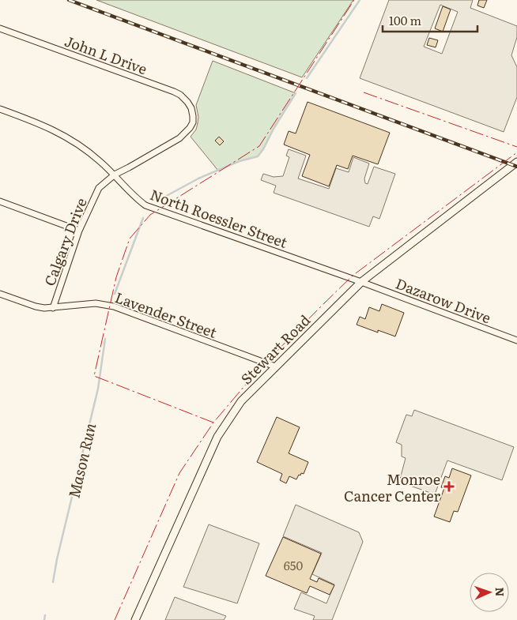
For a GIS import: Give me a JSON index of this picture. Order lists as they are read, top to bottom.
{
  "streets": {
    "street": [
      "John L Drive",
      "North Roessler Street",
      "Calgary Drive",
      "Dazarow Drive",
      "Lavender Street",
      "Stewart Road"
    ]
  },
  "crossings": [
    ["John L Drive", "Calgary Drive"],
    ["North Roessler Street", "Calgary Drive"],
    ["North Roessler Street", "Dazarow Drive"],
    ["North Roessler Street", "Stewart Road"],
    ["Calgary Drive", "Lavender Street"],
    ["Dazarow Drive", "Stewart Road"],
    ["Lavender Street", "Stewart Road"]
  ],
  "water": ["Mason Run"],
  "places": {
    "health": ["Monroe Cancer Center"]
  },
  "house_numbers": ["650"],
  "scale_bar": "100 m",
  "north": "right"
}
